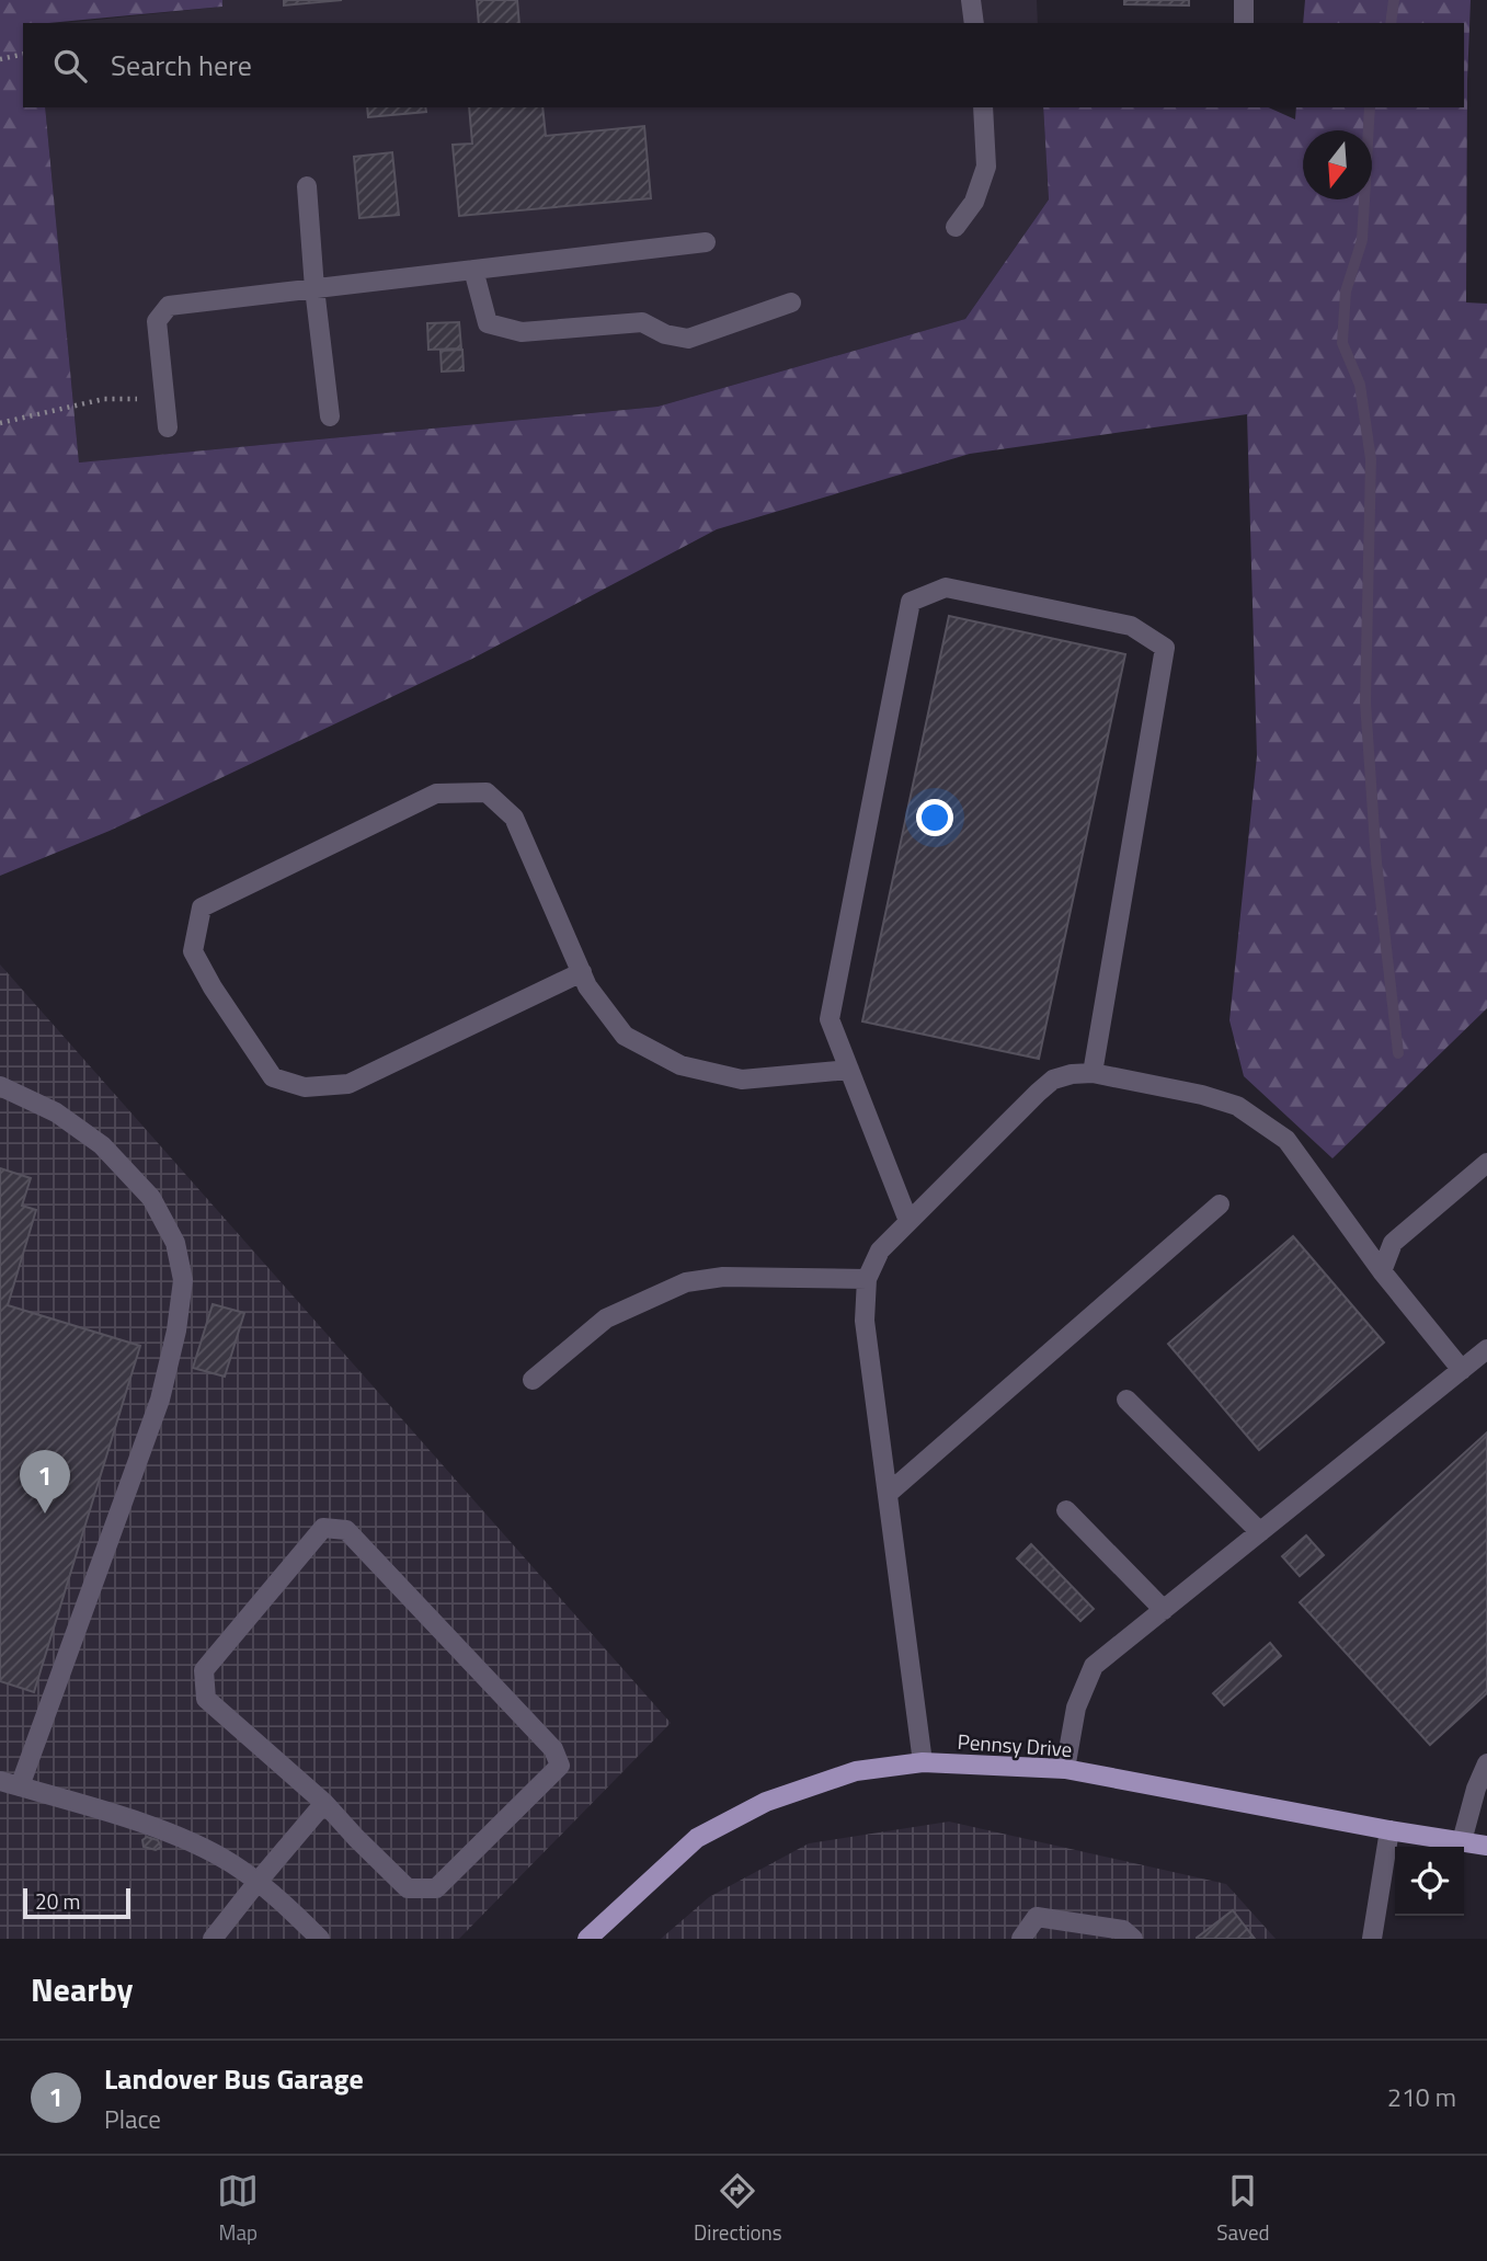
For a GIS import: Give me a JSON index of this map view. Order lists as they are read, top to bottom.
{
  "streets": {
    "main road": ["Pennsy Drive"]
  },
  "scale_bar": "20 m",
  "north": "bottom",
  "page": {
    "search": "Search here",
    "pins": "1",
    "scale": "20 m",
    "heading": "Nearby",
    "list": [
      {
        "mark": "1",
        "name": "Landover Bus Garage",
        "note": "Place",
        "value": "210 m"
      }
    ],
    "nav": ["Map", "Directions", "Saved"]
  }
}
